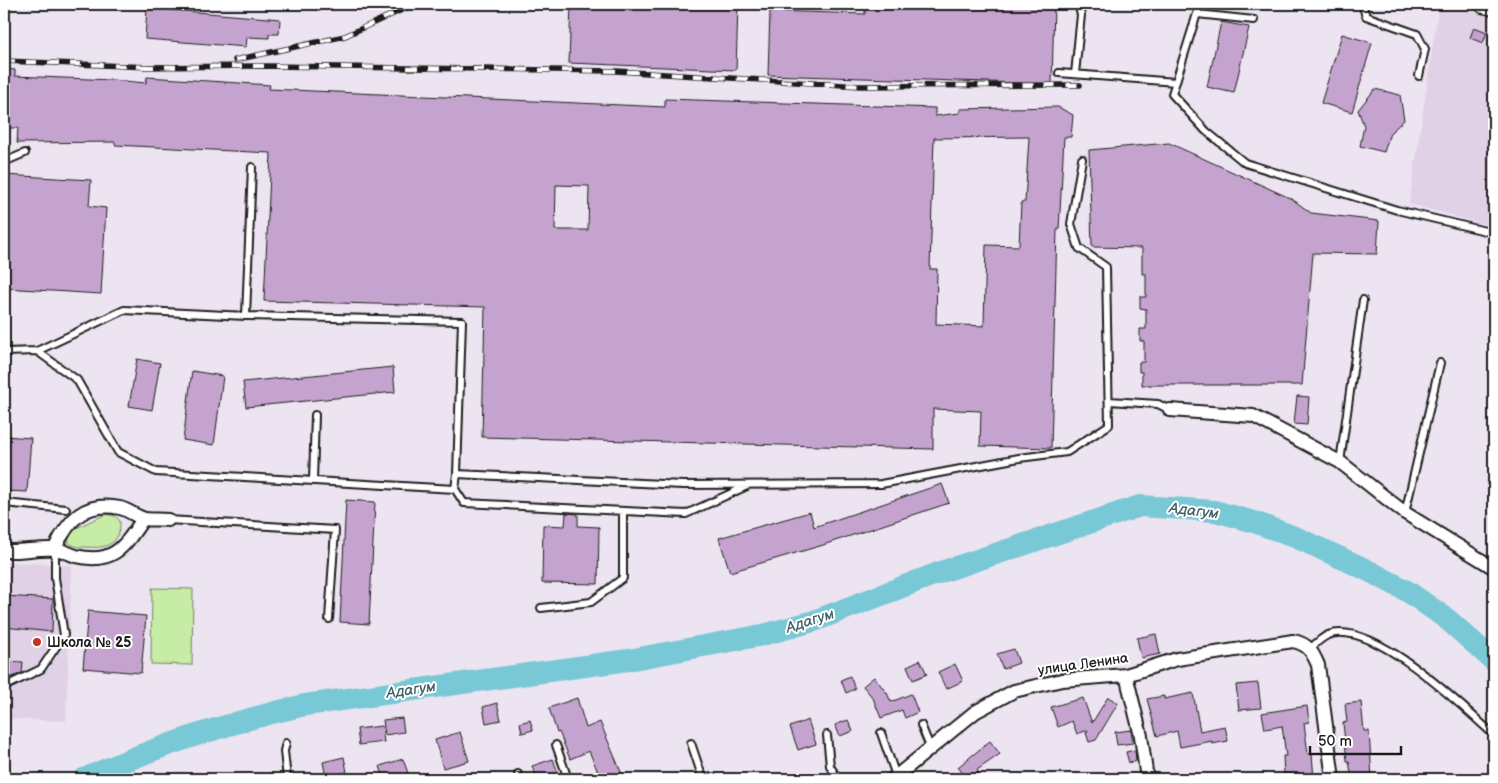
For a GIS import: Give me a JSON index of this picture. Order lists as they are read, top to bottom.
{
  "streets": {
    "street": ["улица Ленина"]
  },
  "water": ["Адагум"],
  "places": ["Школа № 25"],
  "scale_bar": "50 m"
}
